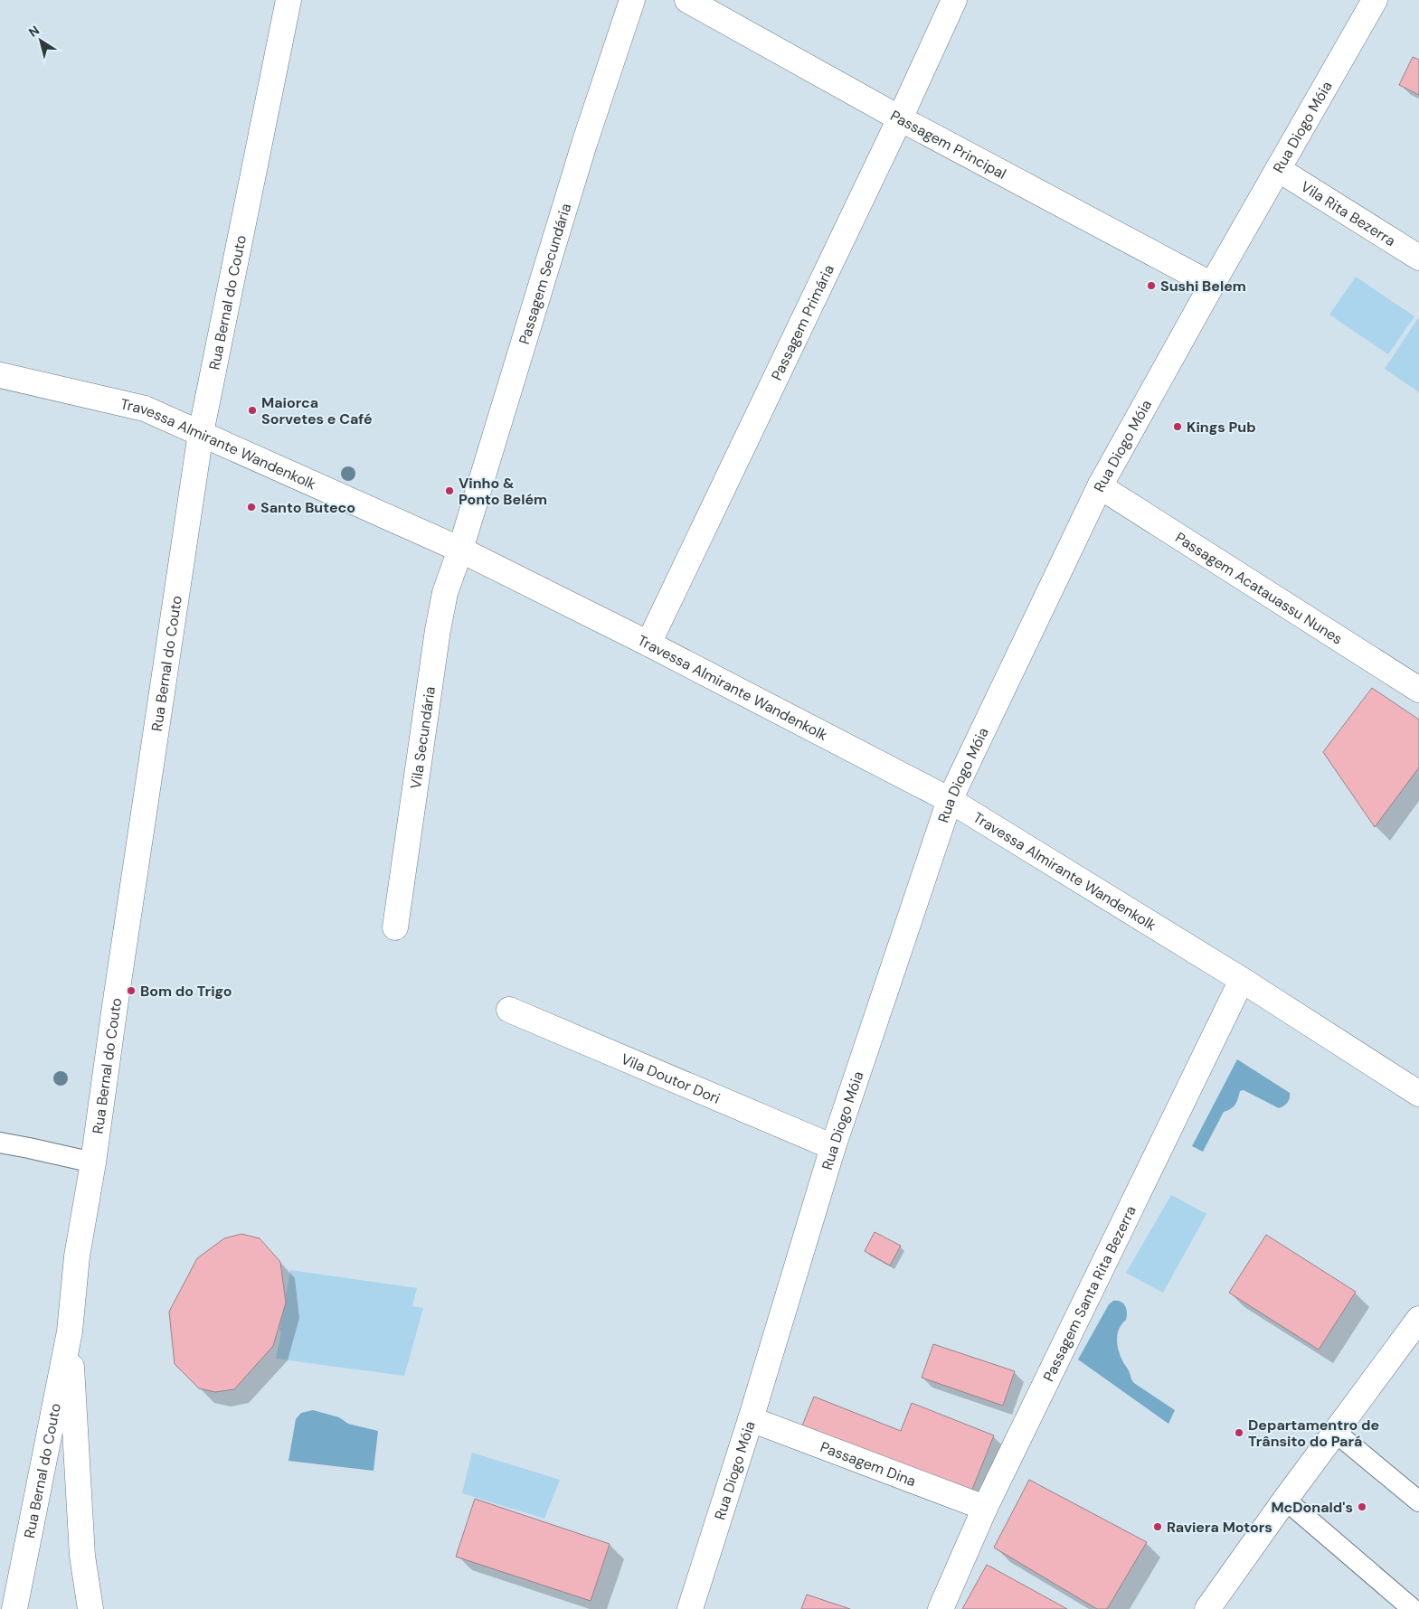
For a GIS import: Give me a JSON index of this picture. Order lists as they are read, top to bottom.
{
  "streets": {
    "street": [
      "Rua Diogo Móia",
      "Passagem Principal",
      "Vila Rita Bezerra",
      "Passagem Secundária",
      "Rua Bernal do Couto",
      "Passagem Primária",
      "Travessa Almirante Wandenkolk",
      "Passagem Acatauassu Nunes",
      "Vila Secundária",
      "Vila Doutor Dori",
      "Passagem Santa Rita Bezerra",
      "Passagem Dina"
    ]
  },
  "crossings": [
    ["Rua Diogo Móia", "Passagem Principal"],
    ["Rua Diogo Móia", "Vila Rita Bezerra"],
    ["Rua Diogo Móia", "Travessa Almirante Wandenkolk"],
    ["Rua Diogo Móia", "Passagem Acatauassu Nunes"],
    ["Rua Diogo Móia", "Vila Doutor Dori"],
    ["Rua Diogo Móia", "Passagem Dina"],
    ["Passagem Principal", "Passagem Primária"],
    ["Passagem Secundária", "Travessa Almirante Wandenkolk"],
    ["Passagem Secundária", "Vila Secundária"],
    ["Rua Bernal do Couto", "Travessa Almirante Wandenkolk"],
    ["Passagem Primária", "Travessa Almirante Wandenkolk"],
    ["Travessa Almirante Wandenkolk", "Vila Secundária"],
    ["Travessa Almirante Wandenkolk", "Passagem Santa Rita Bezerra"],
    ["Passagem Santa Rita Bezerra", "Passagem Dina"]
  ],
  "places": [
    "Sushi Belem",
    "Maiorca Sorvetes e Café",
    "Kings Pub",
    "Vinho & Ponto Belém",
    "Santo Buteco",
    "Bom do Trigo",
    "Departamentro de Trânsito do Pará",
    "McDonald's",
    "Raviera Motors"
  ],
  "north": "top left"
}
